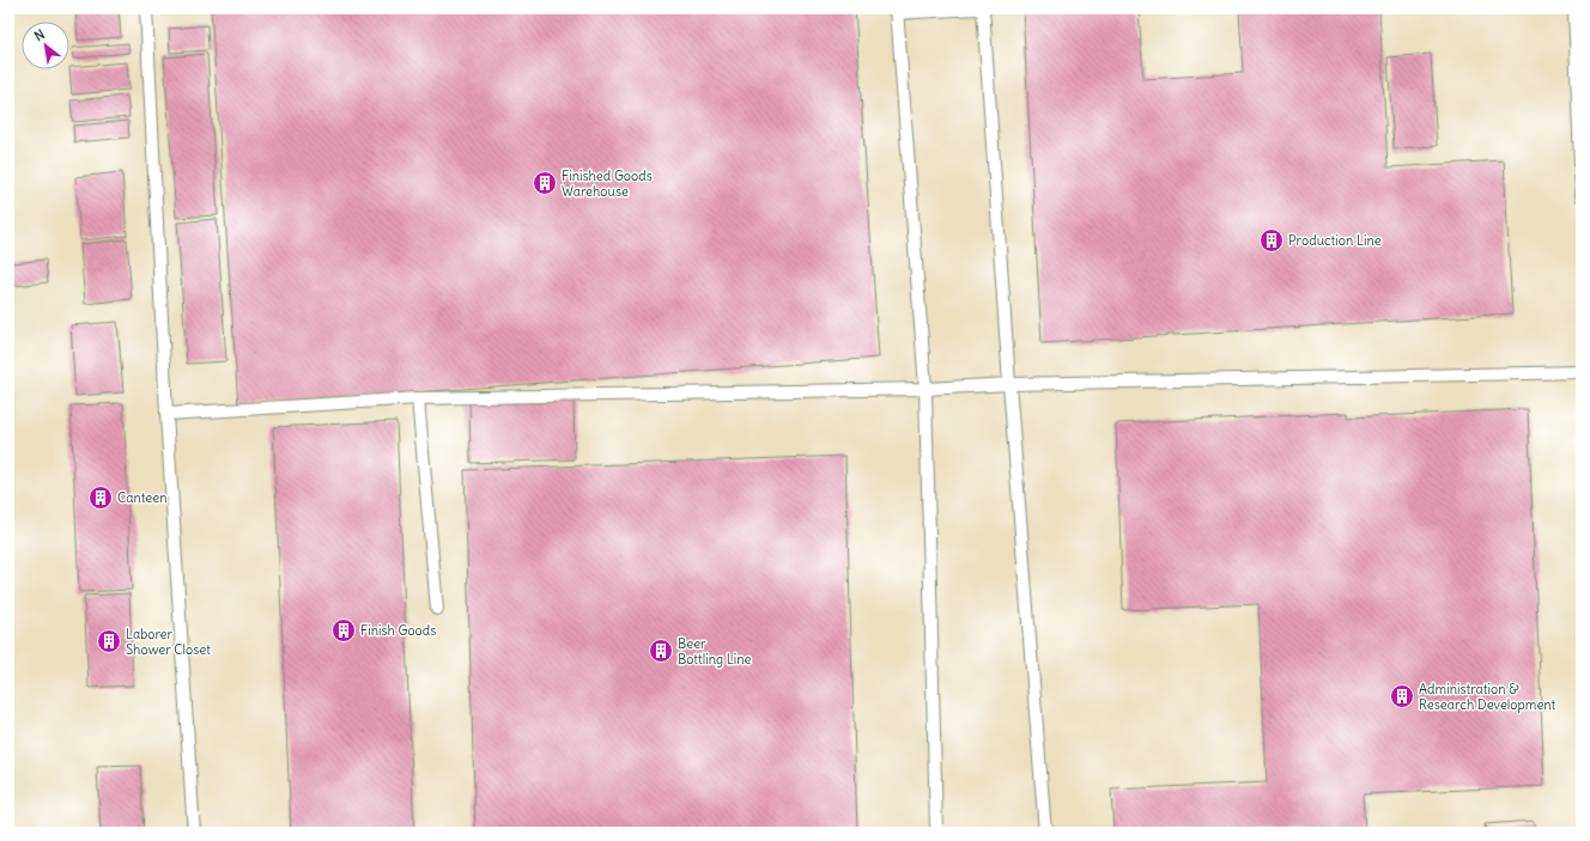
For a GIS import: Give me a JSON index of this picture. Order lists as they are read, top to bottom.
{
  "places": {
    "building": [
      "Finished Goods Warehouse",
      "Production Line",
      "Canteen",
      "Finish Goods",
      "Laborer Shower Closet",
      "Beer Bottling Line",
      "Administration & Research Development"
    ]
  },
  "north": "top left"
}
